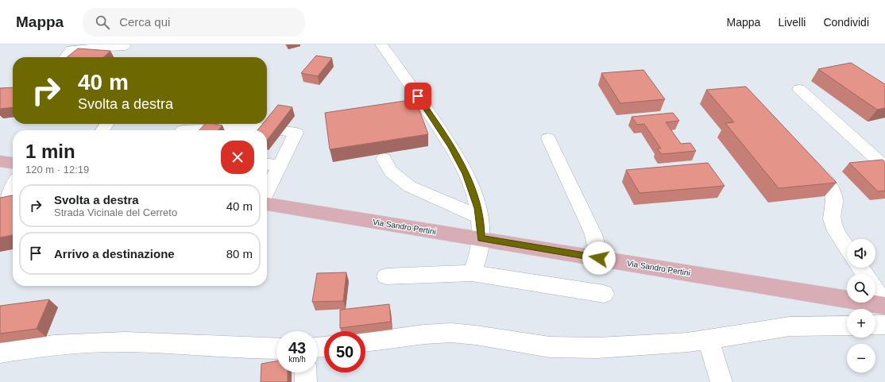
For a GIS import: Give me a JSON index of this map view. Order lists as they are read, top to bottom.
{
  "streets": {
    "main road": ["Via Sandro Pertini"]
  },
  "page": {
    "header": "Mappa",
    "search": "Cerca qui",
    "nav": ["Mappa", "Livelli", "Condividi"],
    "turn": ["40 m", "Svolta a destra"],
    "heading": ["1 min", "120 m · 12:19"],
    "list": [
      {
        "name": "Svolta a destra",
        "note": "Strada Vicinale del Cerreto",
        "value": "40 m"
      },
      {
        "name": "Arrivo a destinazione",
        "value": "80 m"
      }
    ],
    "map_buttons": ["+", "−"],
    "speed": "43 km/h",
    "limit": "50"
  }
}
